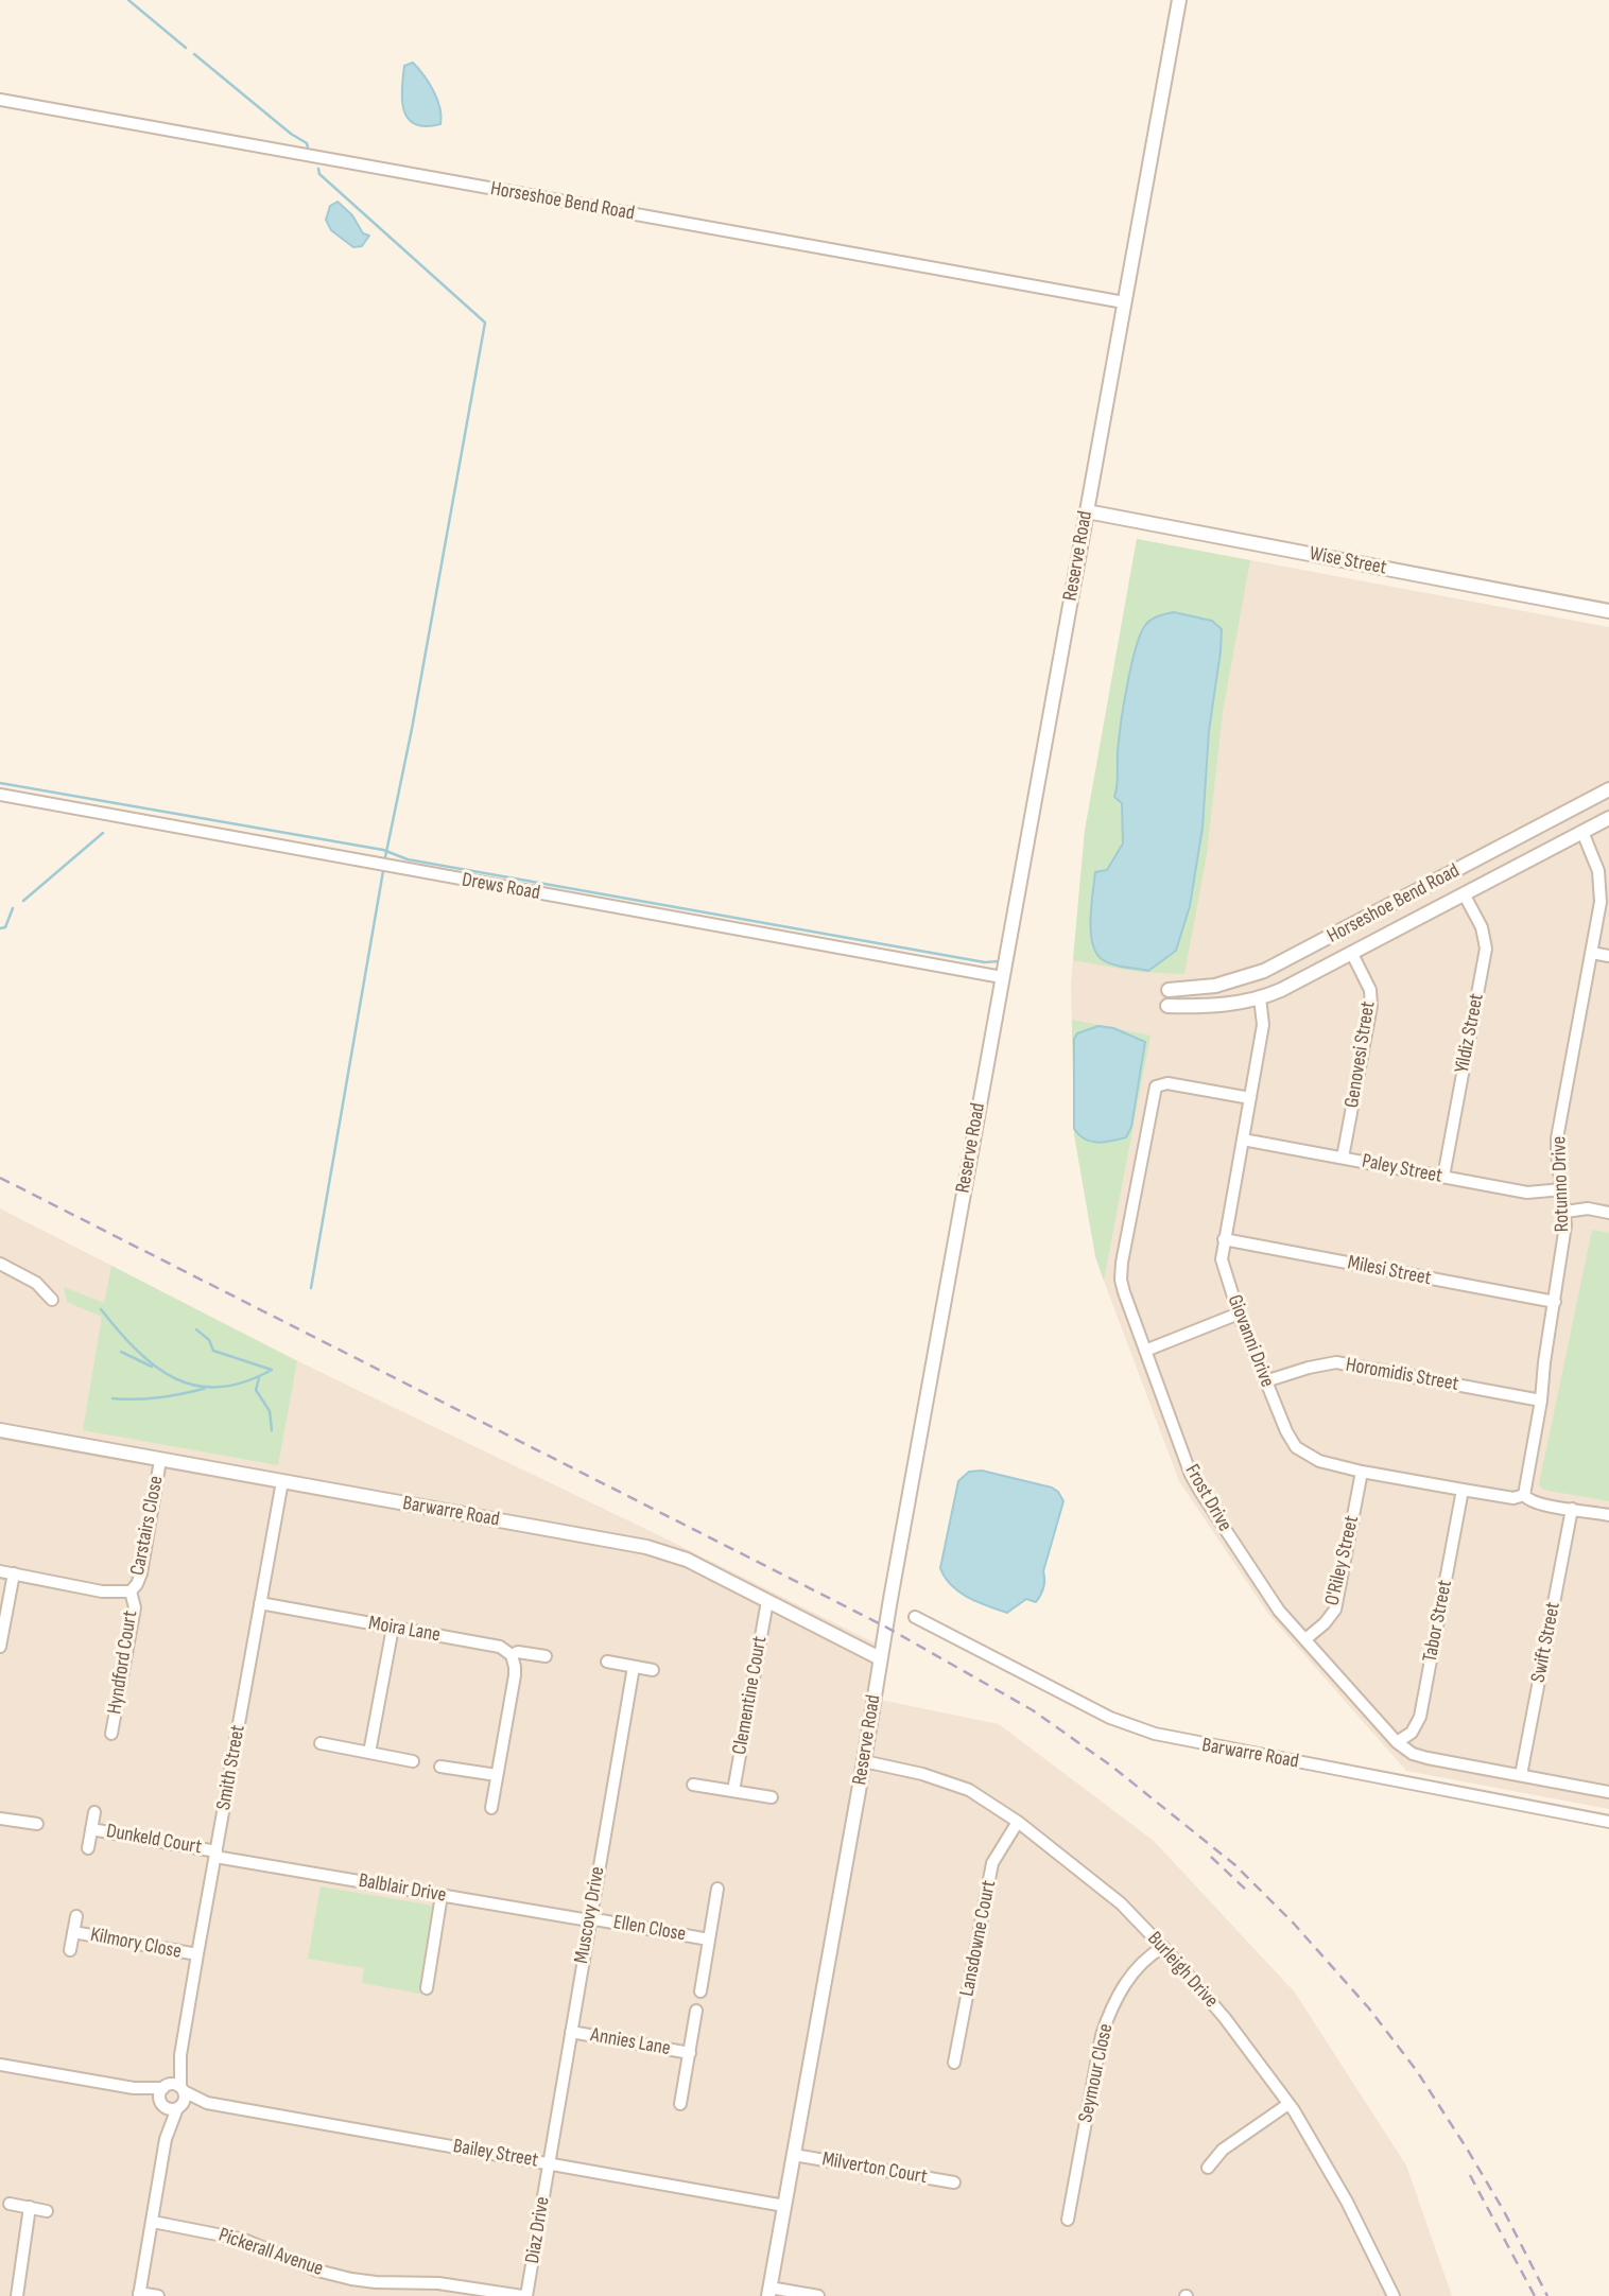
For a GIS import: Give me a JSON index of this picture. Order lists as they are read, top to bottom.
{
  "streets": {
    "street": [
      "Horseshoe Bend Road",
      "Reserve Road",
      "Wise Street",
      "Drews Road",
      "Yildiz Street",
      "Genovesi Street",
      "Paley Street",
      "Rotunno Drive",
      "Milesi Street",
      "Giovanni Drive",
      "Horomidis Street",
      "Frost Drive",
      "Barwarre Road",
      "Carstairs Close",
      "O'Riley Street",
      "Tabor Street",
      "Moira Lane",
      "Swift Street",
      "Hyndford Court",
      "Clementine Court",
      "Smith Street",
      "Dunkeld Court",
      "Balblair Drive",
      "Muscovy Drive",
      "Ellen Close",
      "Lansdowne Court",
      "Kilmory Close",
      "Burleigh Drive",
      "Annies Lane",
      "Seymour Close",
      "Bailey Street",
      "Milverton Court",
      "Diaz Drive",
      "Pickerall Avenue"
    ]
  },
  "crossings": [
    ["Horseshoe Bend Road", "Reserve Road"],
    ["Horseshoe Bend Road", "Yildiz Street"],
    ["Horseshoe Bend Road", "Genovesi Street"],
    ["Horseshoe Bend Road", "Rotunno Drive"],
    ["Horseshoe Bend Road", "Giovanni Drive"],
    ["Reserve Road", "Wise Street"],
    ["Reserve Road", "Drews Road"],
    ["Reserve Road", "Barwarre Road"],
    ["Reserve Road", "Burleigh Drive"],
    ["Reserve Road", "Bailey Street"],
    ["Reserve Road", "Milverton Court"],
    ["Yildiz Street", "Paley Street"],
    ["Genovesi Street", "Paley Street"],
    ["Paley Street", "Rotunno Drive"],
    ["Paley Street", "Giovanni Drive"],
    ["Rotunno Drive", "Milesi Street"],
    ["Rotunno Drive", "Giovanni Drive"],
    ["Rotunno Drive", "Horomidis Street"],
    ["Milesi Street", "Giovanni Drive"],
    ["Giovanni Drive", "Horomidis Street"],
    ["Giovanni Drive", "Frost Drive"],
    ["Giovanni Drive", "O'Riley Street"],
    ["Giovanni Drive", "Tabor Street"],
    ["Frost Drive", "O'Riley Street"],
    ["Frost Drive", "Tabor Street"],
    ["Frost Drive", "Swift Street"],
    ["Barwarre Road", "Carstairs Close"],
    ["Barwarre Road", "Clementine Court"],
    ["Barwarre Road", "Smith Street"],
    ["Carstairs Close", "Hyndford Court"],
    ["Moira Lane", "Smith Street"],
    ["Smith Street", "Dunkeld Court"],
    ["Smith Street", "Balblair Drive"],
    ["Smith Street", "Kilmory Close"],
    ["Smith Street", "Bailey Street"],
    ["Smith Street", "Pickerall Avenue"],
    ["Dunkeld Court", "Balblair Drive"],
    ["Balblair Drive", "Muscovy Drive"],
    ["Balblair Drive", "Ellen Close"],
    ["Muscovy Drive", "Ellen Close"],
    ["Muscovy Drive", "Annies Lane"],
    ["Muscovy Drive", "Bailey Street"],
    ["Muscovy Drive", "Diaz Drive"],
    ["Lansdowne Court", "Burleigh Drive"],
    ["Burleigh Drive", "Seymour Close"],
    ["Bailey Street", "Diaz Drive"],
    ["Diaz Drive", "Pickerall Avenue"]
  ]
}
